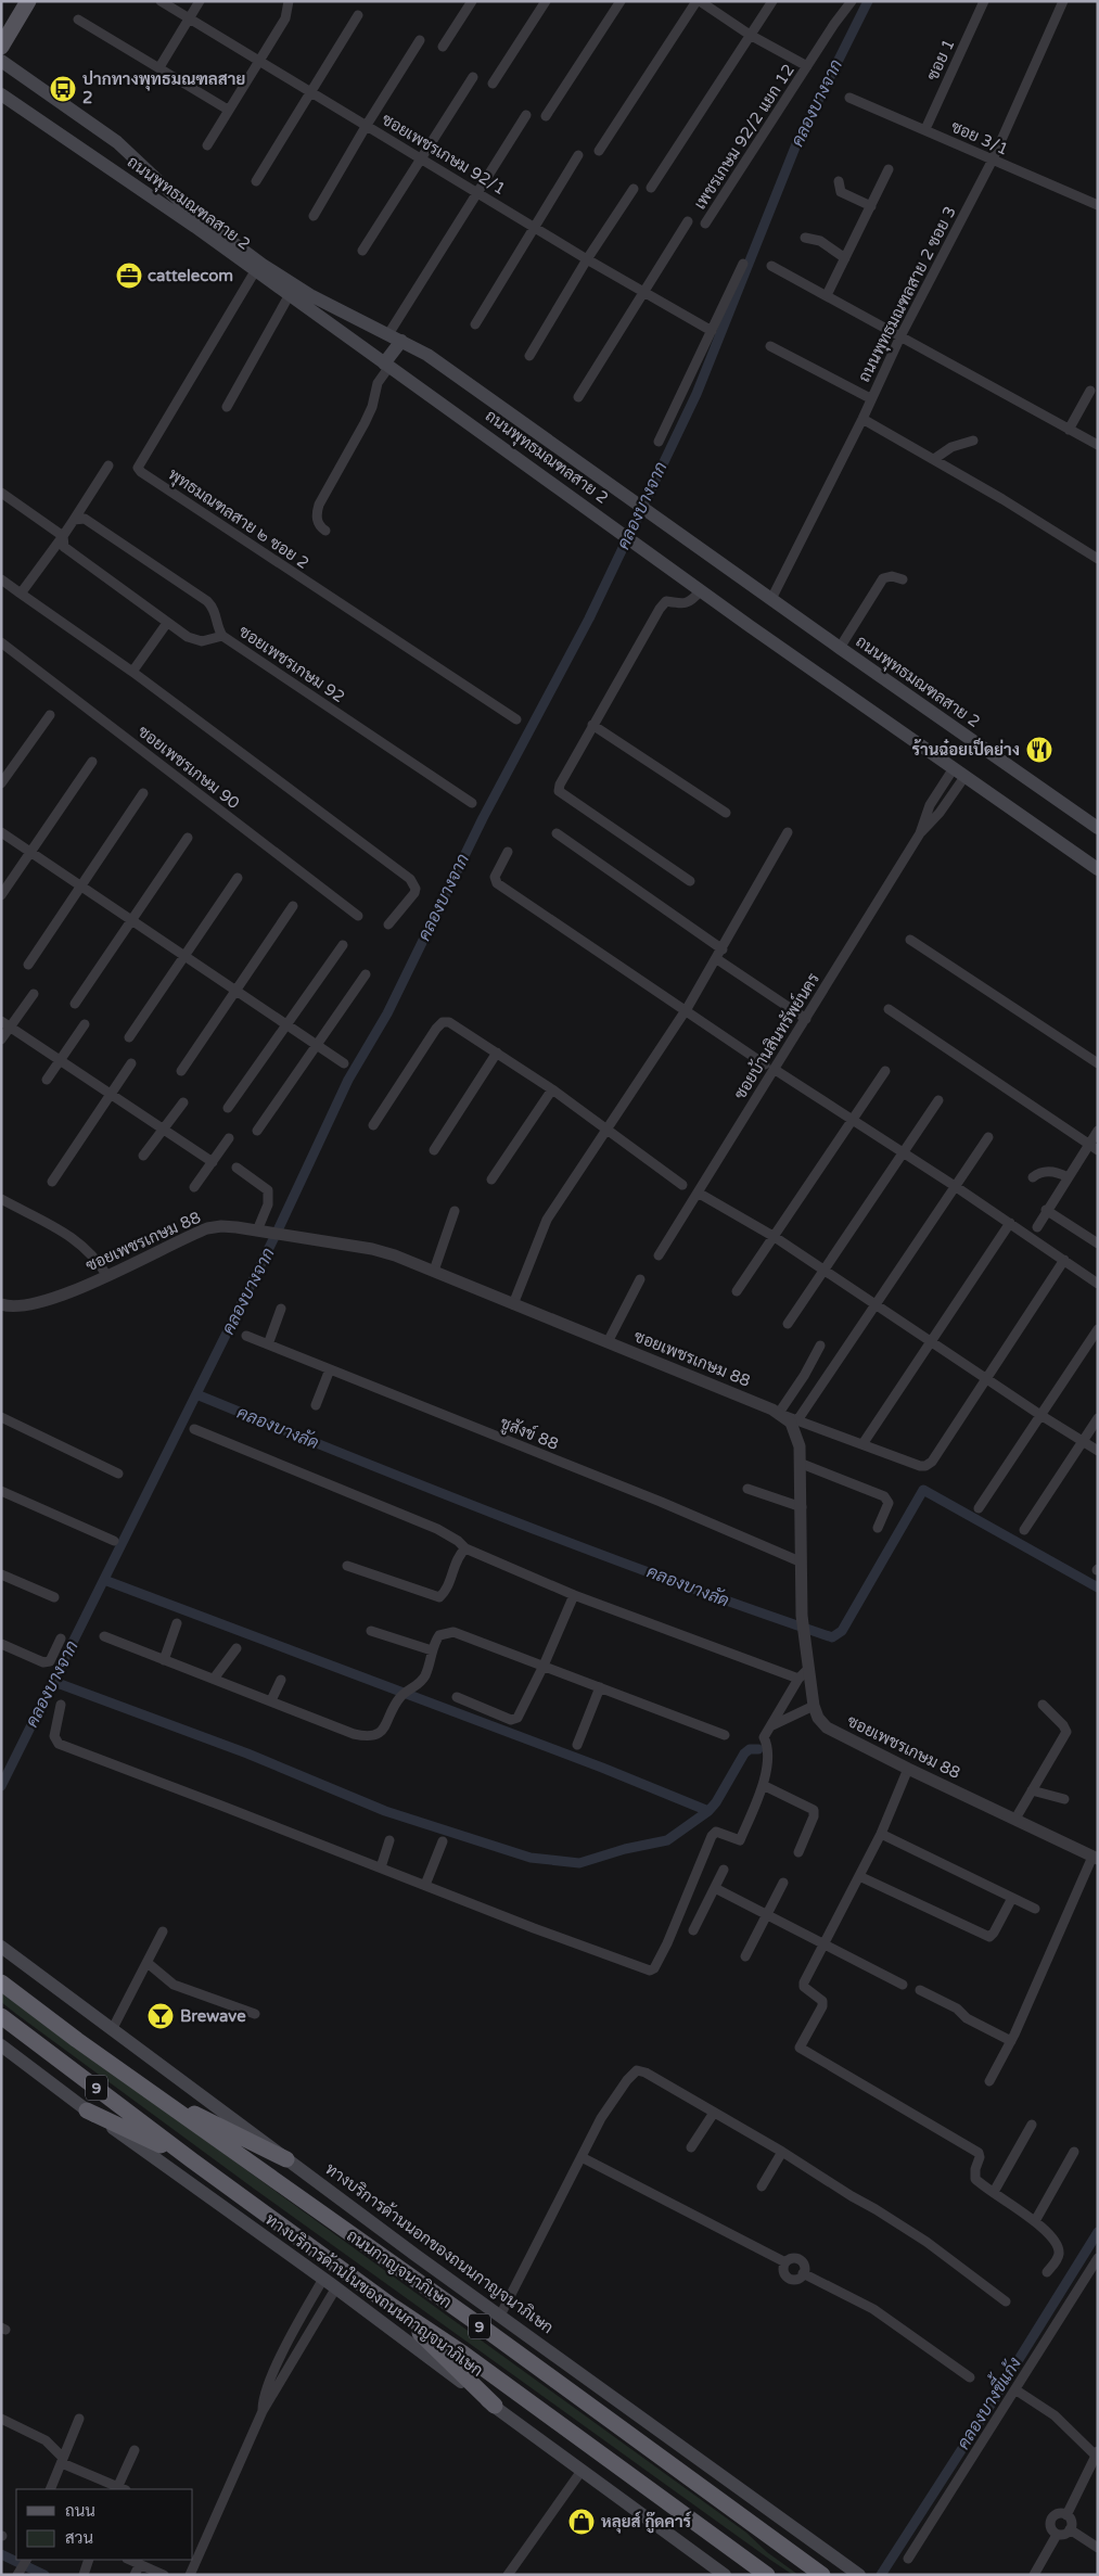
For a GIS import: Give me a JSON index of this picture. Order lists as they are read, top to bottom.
{
  "streets": {
    "highway": ["9", "ถนนกาญจนาภิเษก"],
    "main road": ["ถนนพุทธมณฑลสาย 2", "ทางบริการด้านนอกของถนนกาญจนาภิเษก", "ทางบริการด้านในของถนนกาญจนาภิเษก"],
    "street": [
      "ซอย 1",
      "เพชรเกษม 92/2 แยก 12",
      "ซอย 3/1",
      "ซอยเพชรเกษม 92/1",
      "ถนนพุทธมณฑลสาย 2 ซอย 3",
      "พุทธมณฑลสาย ๒ ซอย 2",
      "ซอยเพชรเกษม 92",
      "ซอยเพชรเกษม 90",
      "ซอยบ้านสินทรัพย์นคร",
      "ซอยเพชรเกษม 88",
      "ชูสังข์ 88"
    ]
  },
  "crossings": [
    ["ซอย 1", "ซอย 3/1"],
    ["ซอย 3/1", "ถนนพุทธมณฑลสาย 2 ซอย 3"],
    ["ถนนพุทธมณฑลสาย 2", "ถนนพุทธมณฑลสาย 2 ซอย 3"],
    ["ถนนพุทธมณฑลสาย 2", "พุทธมณฑลสาย ๒ ซอย 2"],
    ["ซอยเพชรเกษม 88", "ชูสังข์ 88"]
  ],
  "water": ["คลองบางจาก", "คลองบางลัด", "คลองบางขี้แก้ง"],
  "places": {
    "bus stop": ["ปากทางพุทธมณฑลสาย 2"],
    "office": ["cattelecom"],
    "restaurant": ["ร้านฉ๋อยเป็ดย่าง"],
    "bar": ["Brewave"],
    "shop": ["หลุยส์ กู๊ดคาร์"]
  },
  "legend": ["ถนน", "สวน"]
}
